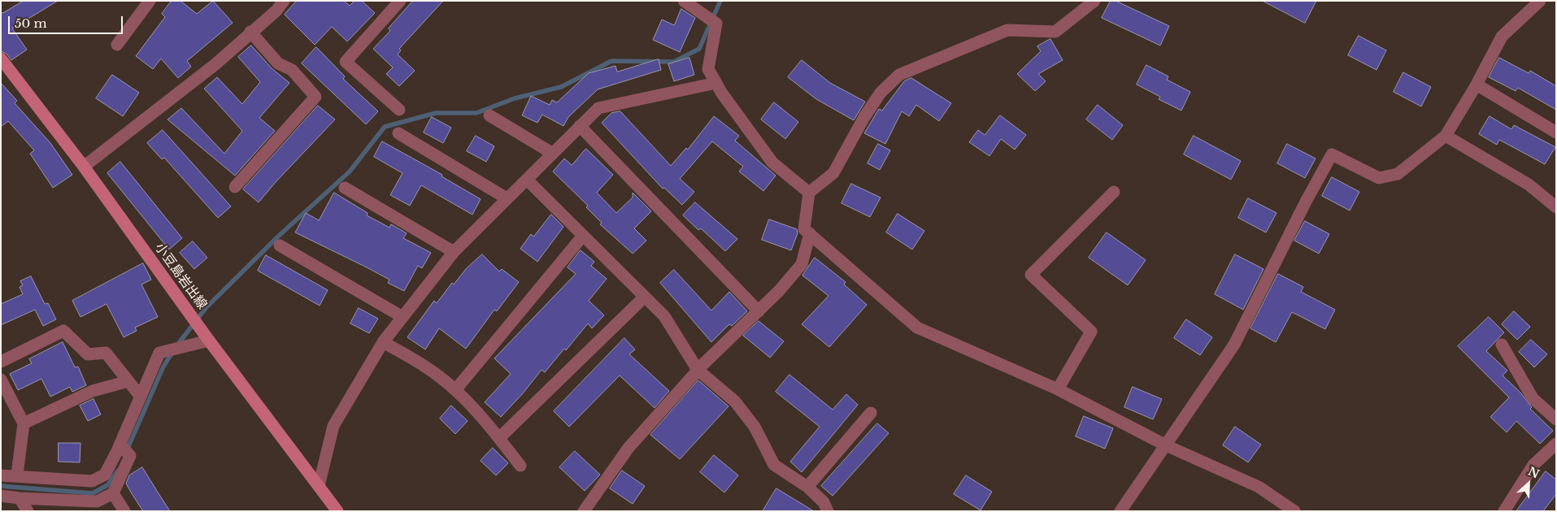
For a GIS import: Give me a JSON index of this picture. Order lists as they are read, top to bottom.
{
  "streets": {
    "main road": ["小豆島岩出線"]
  },
  "scale_bar": "50 m",
  "north": "top right"
}
